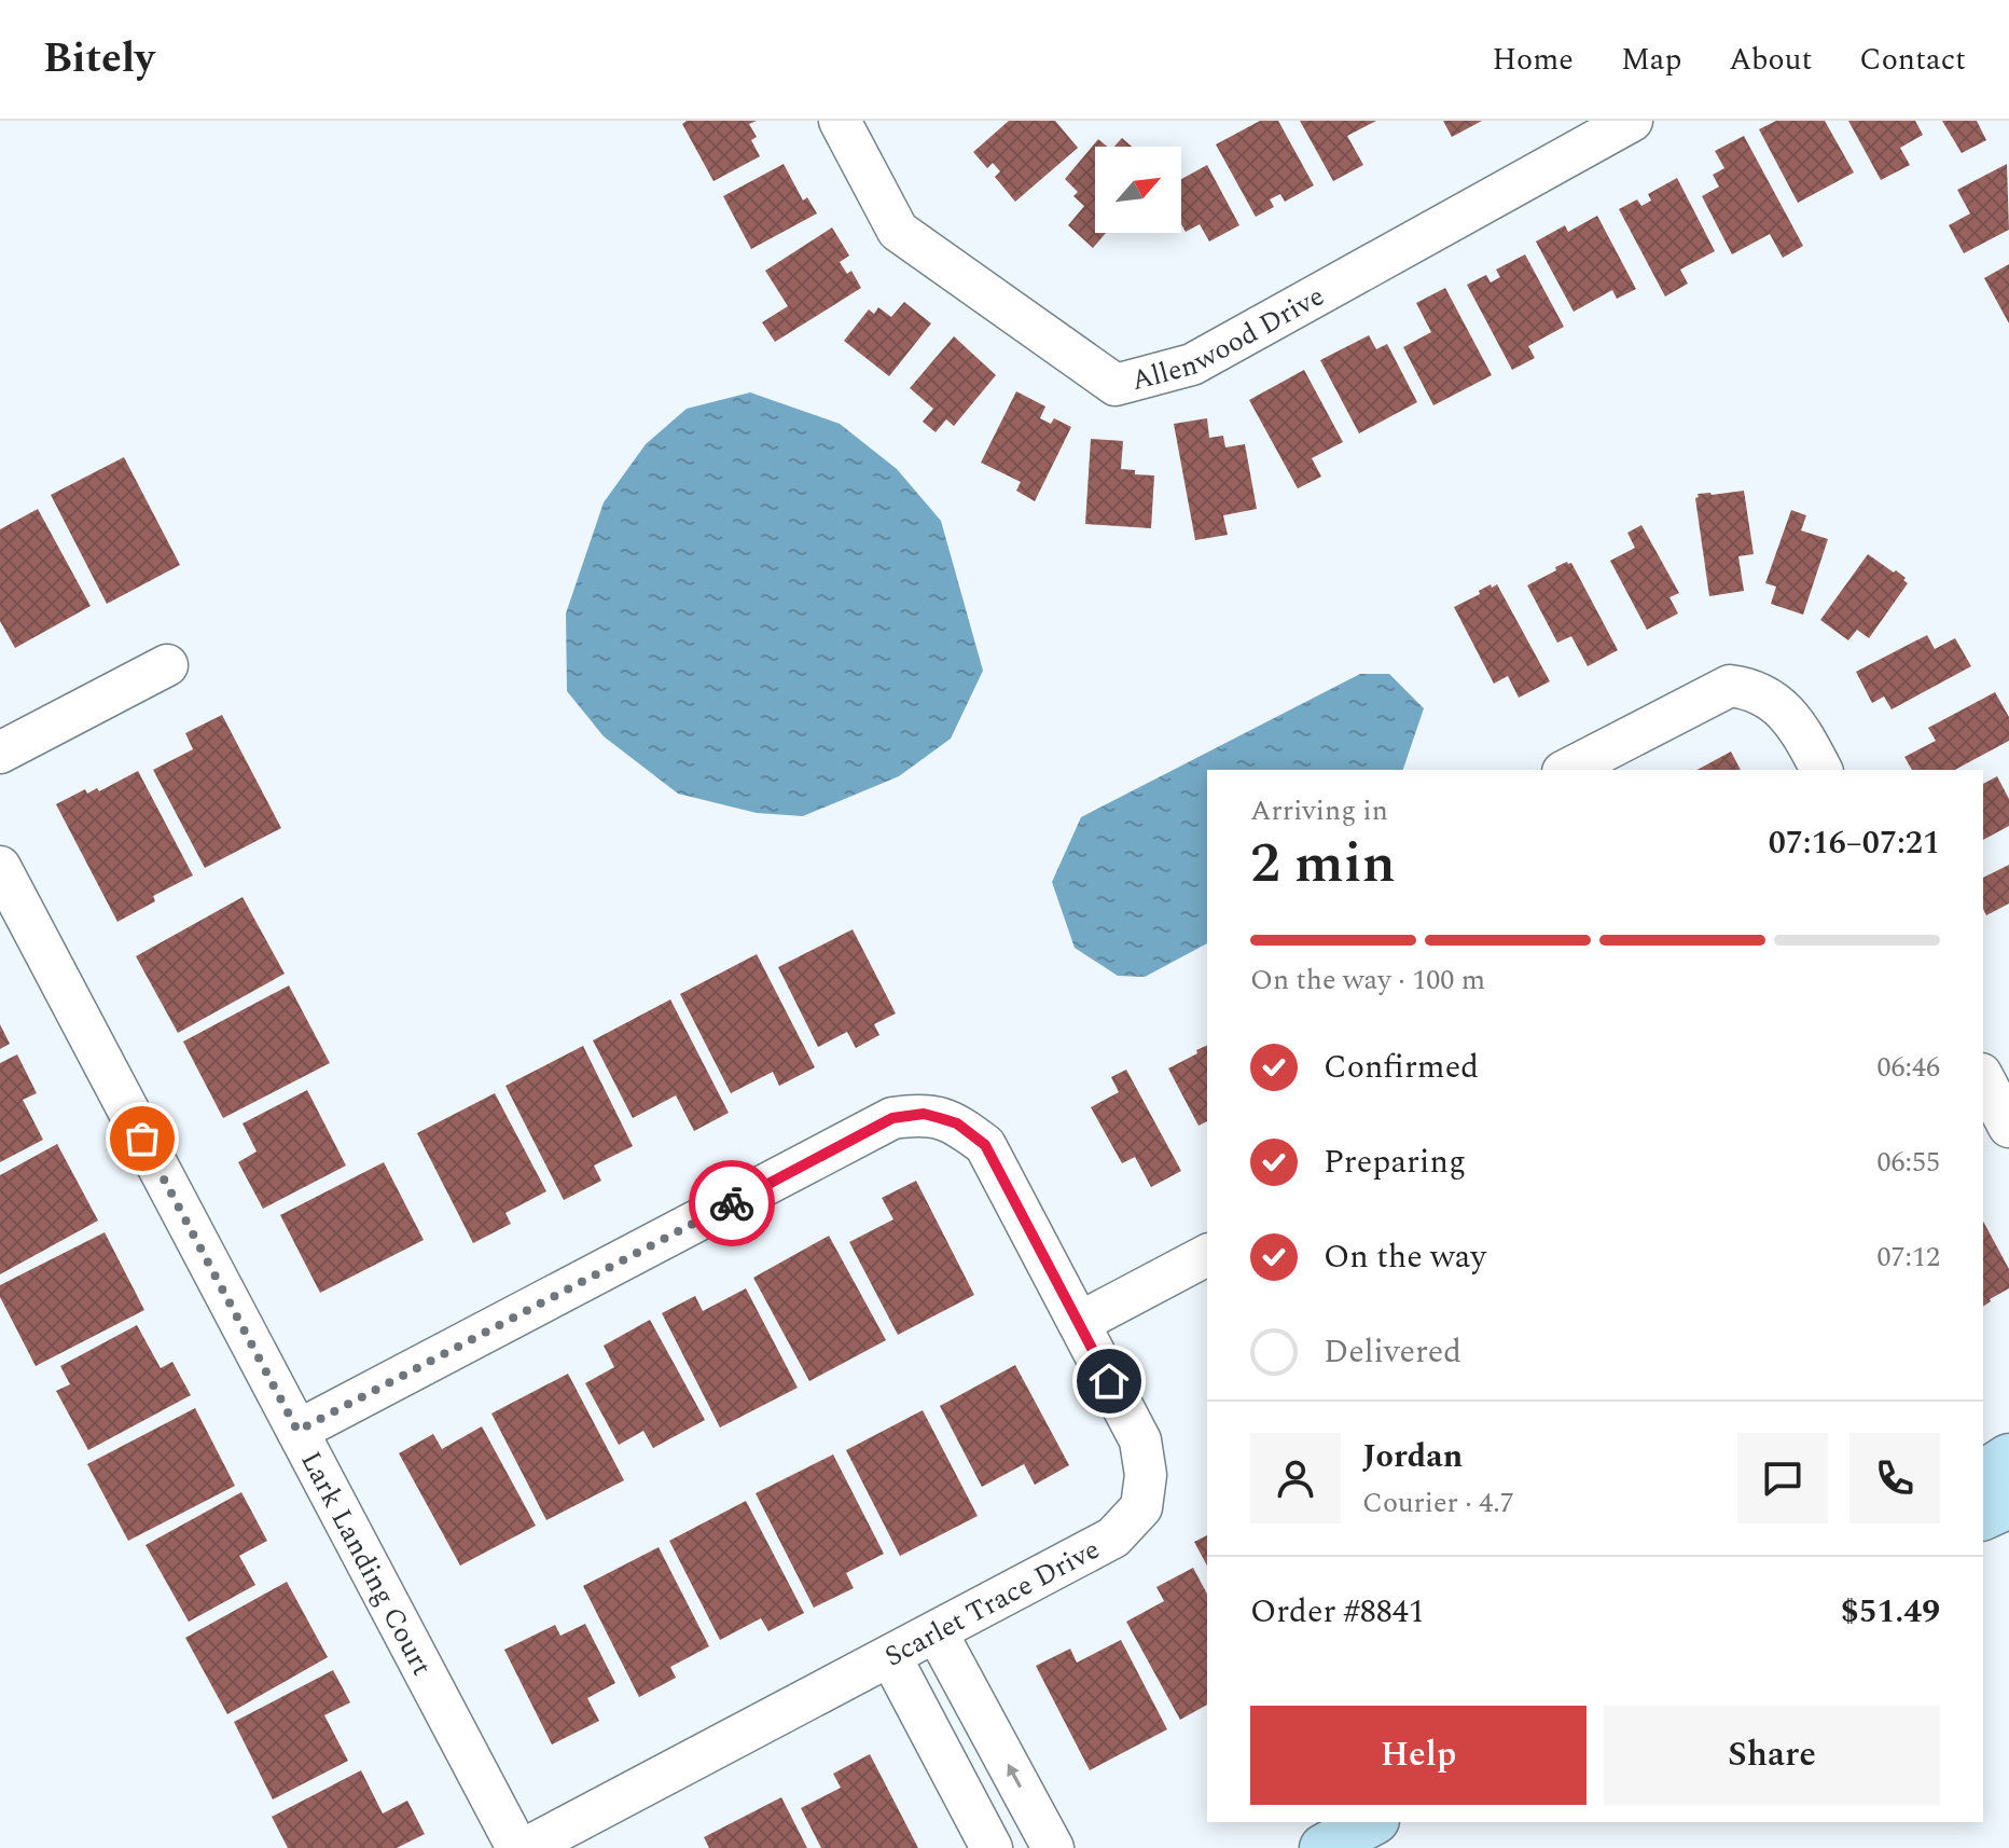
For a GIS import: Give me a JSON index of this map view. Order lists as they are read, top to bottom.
{
  "streets": {
    "street": ["Allenwood Drive", "Lark Landing Court", "Scarlet Trace Drive"]
  },
  "crossings": [
    ["Lark Landing Court", "Scarlet Trace Drive"]
  ],
  "north": "top right",
  "page": {
    "header": "Bitely",
    "nav": [
      "Home",
      "Map",
      "About",
      "Contact"
    ],
    "heading": ["2 min", "Arriving in", "07:16–07:21"],
    "panel": [
      "Jordan",
      "Courier · 4.7",
      "Order #8841",
      "$51.49"
    ],
    "bar": "On the way · 100 m",
    "list": [
      ["Confirmed", "06:46"],
      ["Preparing", "06:55"],
      ["On the way", "07:12"],
      "Delivered"
    ],
    "buttons": ["Help", "Share"]
  }
}
